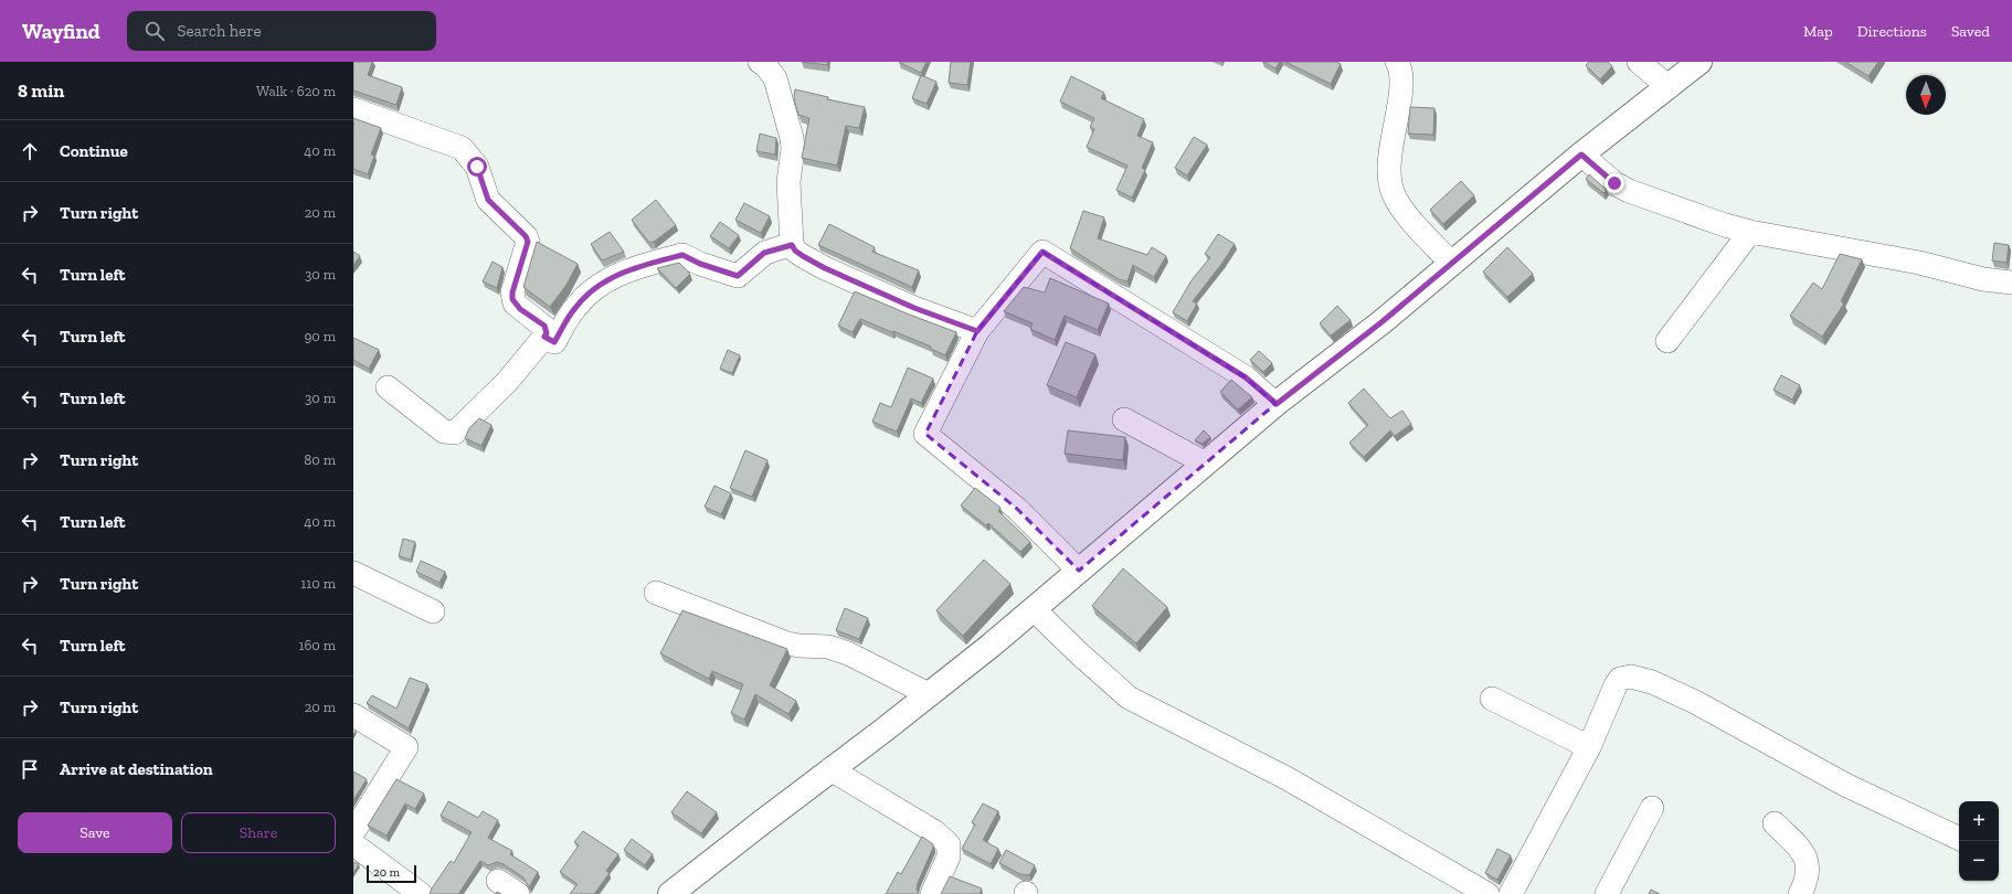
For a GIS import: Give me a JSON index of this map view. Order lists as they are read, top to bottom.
{
  "scale_bar": "20 m",
  "north": "bottom",
  "page": {
    "header": "Wayfind",
    "search": "Search here",
    "nav": ["Map", "Directions", "Saved"],
    "heading": ["8 min", "Walk · 620 m"],
    "list": [
      ["Continue", "40 m"],
      ["Turn right", "20 m"],
      ["Turn left", "30 m"],
      ["Turn left", "90 m"],
      ["Turn left", "30 m"],
      ["Turn right", "80 m"],
      ["Turn left", "40 m"],
      ["Turn right", "110 m"],
      ["Turn left", "160 m"],
      ["Turn right", "20 m"],
      "Arrive at destination"
    ],
    "buttons": ["Save", "Share"],
    "map_buttons": ["+", "−"],
    "scale": "20 m"
  }
}
